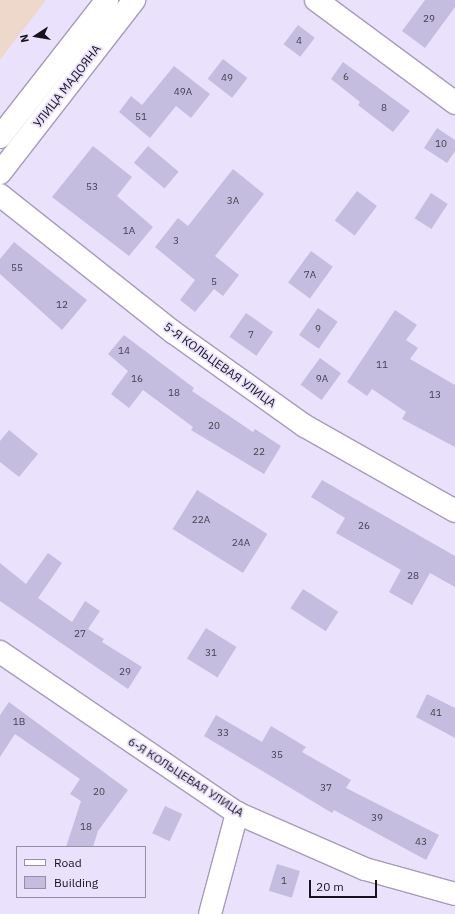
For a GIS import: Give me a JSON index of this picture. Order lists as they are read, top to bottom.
{
  "streets": {
    "street": ["УЛИЦА МАДОЯНА", "5-Я КОЛЬЦЕВАЯ УЛИЦА", "6-Я КОЛЬЦЕВАЯ УЛИЦА"]
  },
  "house_numbers": [
    "29",
    "4",
    "6",
    "49",
    "49А",
    "8",
    "51",
    "10",
    "53",
    "3А",
    "1А",
    "3",
    "55",
    "7А",
    "5",
    "12",
    "9",
    "7",
    "14",
    "11",
    "16",
    "9А",
    "18",
    "13",
    "20",
    "22",
    "22А",
    "26",
    "24А",
    "28",
    "27",
    "31",
    "29",
    "41",
    "1В",
    "33",
    "35",
    "37",
    "20",
    "39",
    "18",
    "43",
    "1"
  ],
  "legend": ["Road", "Building"],
  "scale_bar": "20 m",
  "north": "left"
}
